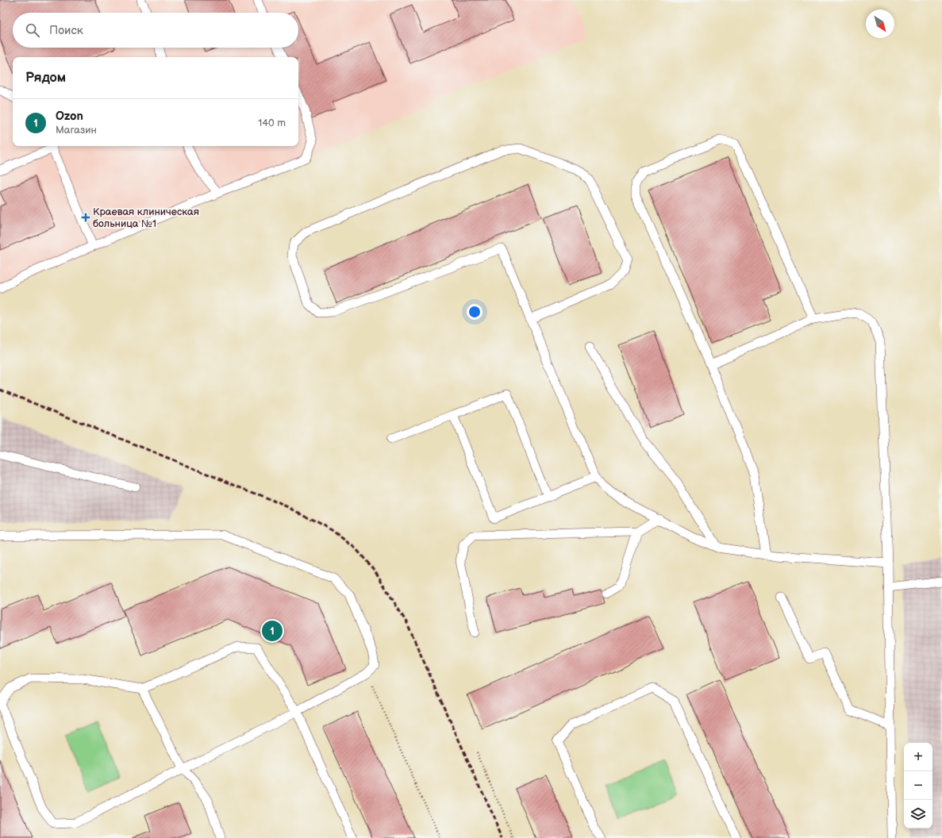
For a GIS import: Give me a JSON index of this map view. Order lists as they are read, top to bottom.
{
  "places": {
    "health": ["Краевая клиническая больница №1"]
  },
  "north": "bottom right",
  "page": {
    "search": "Поиск",
    "heading": "Рядом",
    "list": [
      {
        "mark": "1",
        "name": "Ozon",
        "note": "Магазин",
        "value": "140 m"
      }
    ],
    "pins": "1",
    "map_buttons": ["+", "−"]
  }
}
